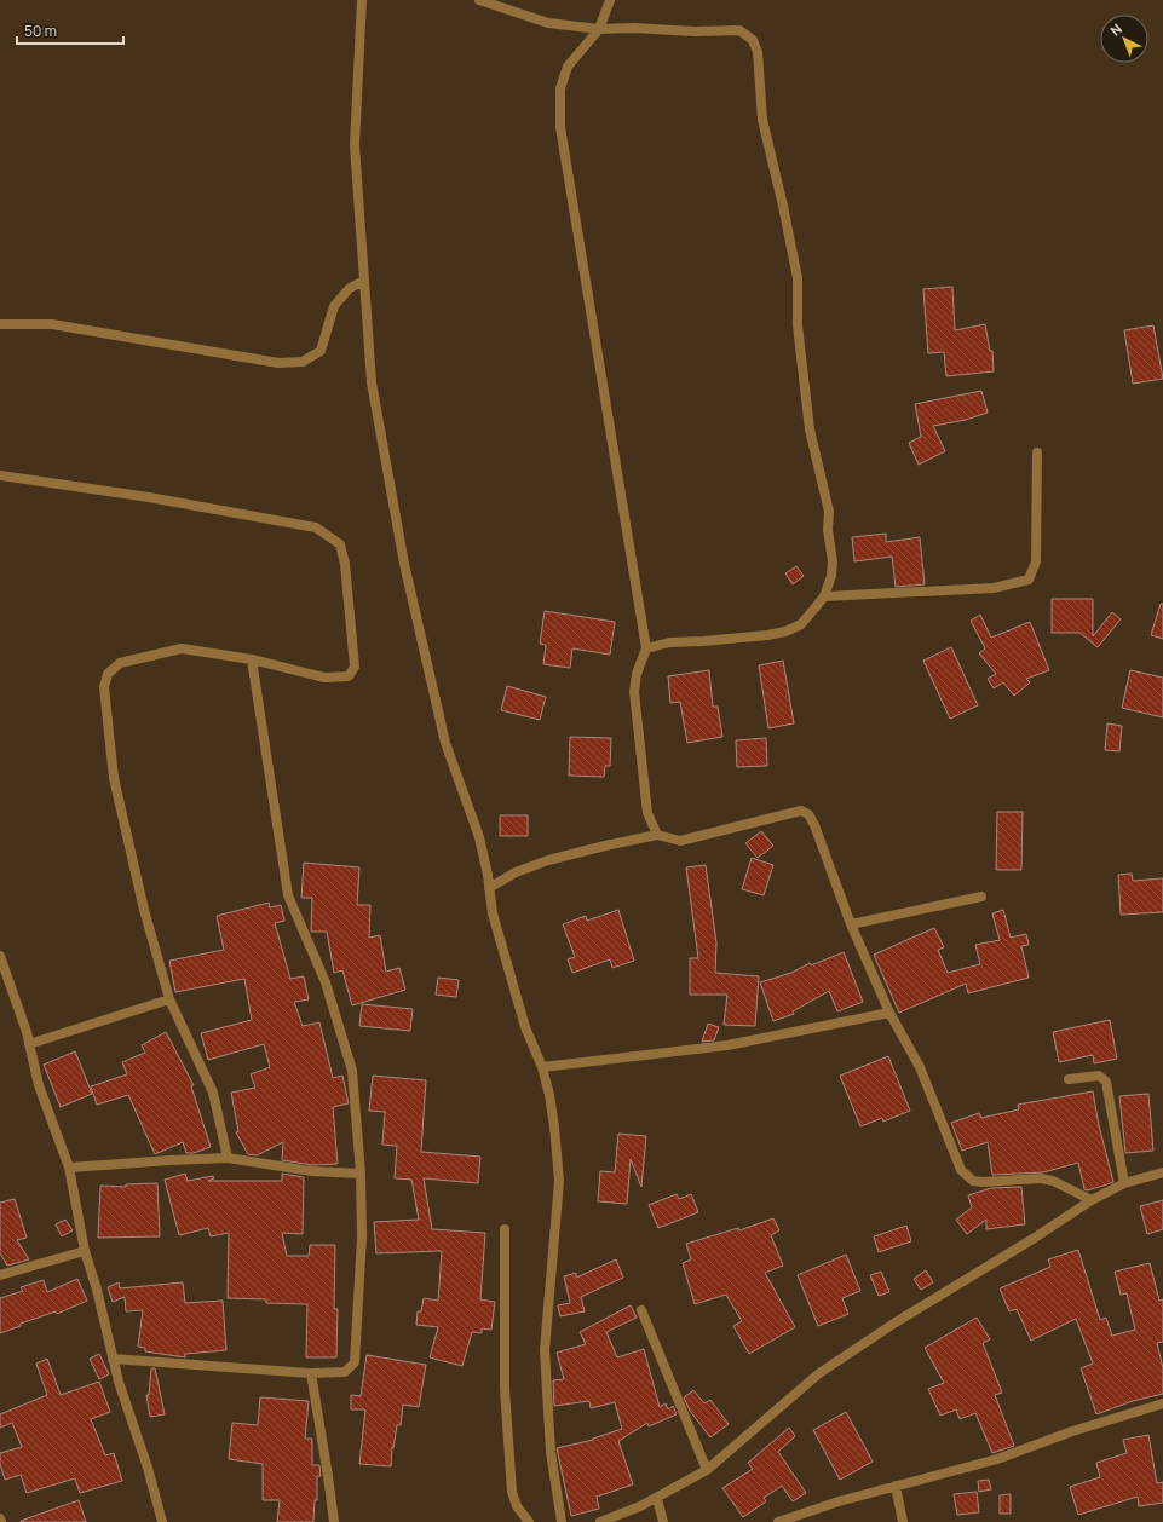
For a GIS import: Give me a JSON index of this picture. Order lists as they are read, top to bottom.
{
  "scale_bar": "50 m",
  "north": "top left"
}
